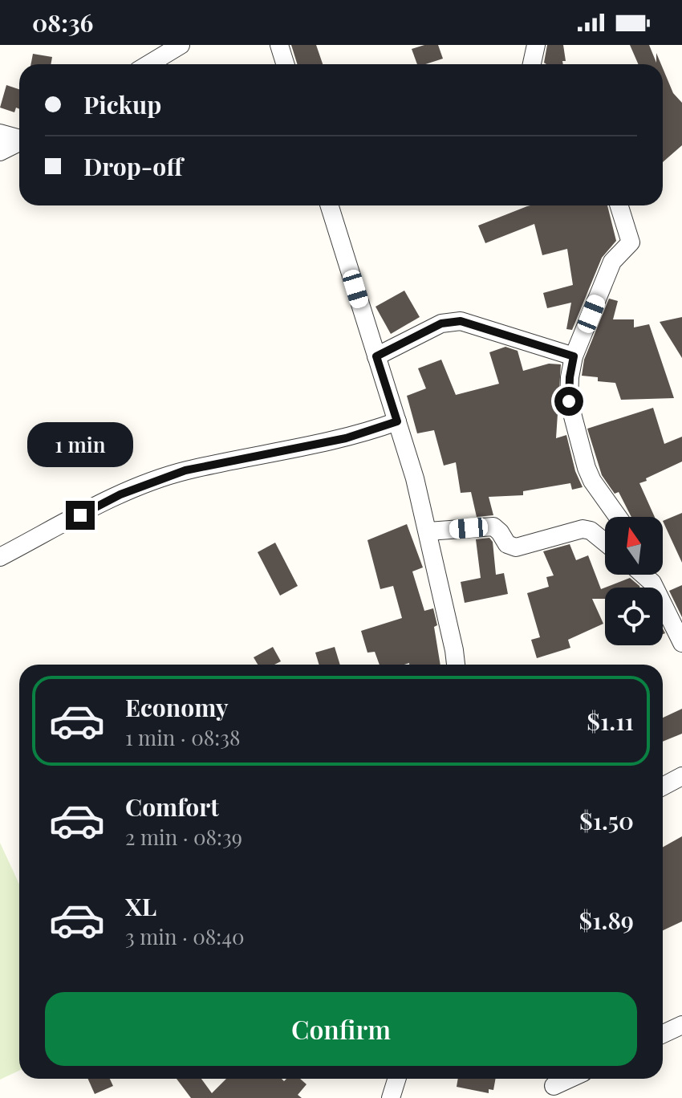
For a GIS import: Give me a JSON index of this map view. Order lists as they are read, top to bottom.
{
  "north": "top",
  "page": {
    "status": "08:36",
    "banner": ["Pickup", "Drop-off"],
    "bubble": "1 min",
    "list": [
      {
        "name": "Economy",
        "note": "1 min · 08:38",
        "value": "$1.11"
      },
      {
        "name": "Comfort",
        "note": "2 min · 08:39",
        "value": "$1.50"
      },
      {
        "name": "XL",
        "note": "3 min · 08:40",
        "value": "$1.89"
      }
    ],
    "buttons": "Confirm"
  }
}
